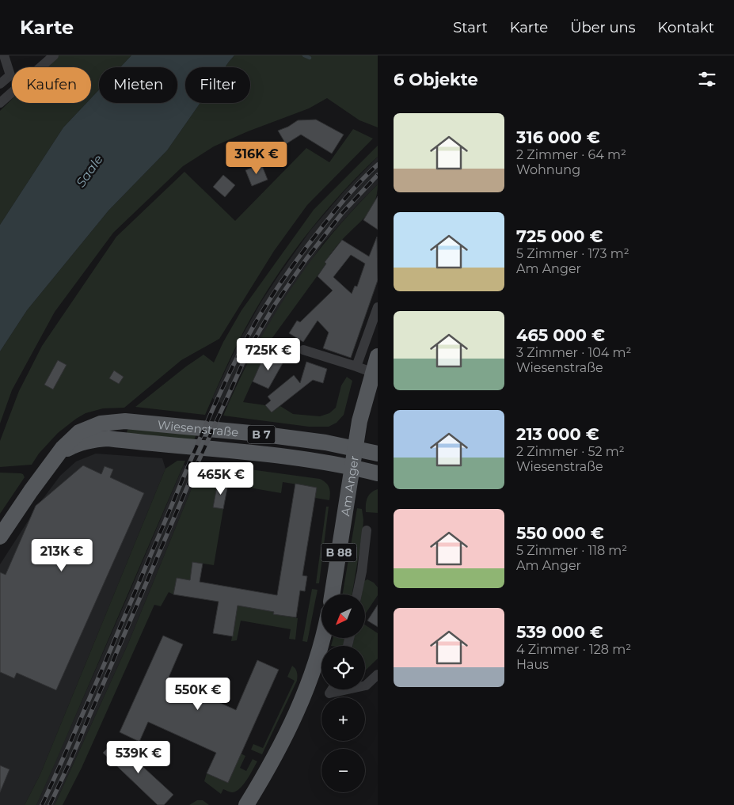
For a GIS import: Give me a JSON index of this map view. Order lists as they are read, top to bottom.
{
  "streets": {
    "main road": [
      "Wiesenstraße",
      "B 7",
      "Am Anger",
      "B 88"
    ]
  },
  "crossings": [
    ["Wiesenstraße", "B 7"],
    ["Wiesenstraße", "Am Anger"],
    ["B 7", "Am Anger"]
  ],
  "water": ["Saale"],
  "north": "bottom left",
  "page": {
    "header": "Karte",
    "nav": [
      "Start",
      "Karte",
      "Über uns",
      "Kontakt"
    ],
    "heading": "6 Objekte",
    "chip": ["Kaufen", "Mieten", "Filter"],
    "list": [
      {
        "name": "316 000 €",
        "note": "2 Zimmer · 64 m² · Wohnung"
      },
      {
        "name": "725 000 €",
        "note": "5 Zimmer · 173 m² · Am Anger"
      },
      {
        "name": "465 000 €",
        "note": "3 Zimmer · 104 m² · Wiesenstraße"
      },
      {
        "name": "213 000 €",
        "note": "2 Zimmer · 52 m² · Wiesenstraße"
      },
      {
        "name": "550 000 €",
        "note": "5 Zimmer · 118 m² · Am Anger"
      },
      {
        "name": "539 000 €",
        "note": "4 Zimmer · 128 m² · Haus"
      }
    ],
    "price": [
      "316K €",
      "725K €",
      "465K €",
      "213K €",
      "550K €",
      "539K €"
    ],
    "map_buttons": ["+", "−"]
  }
}
